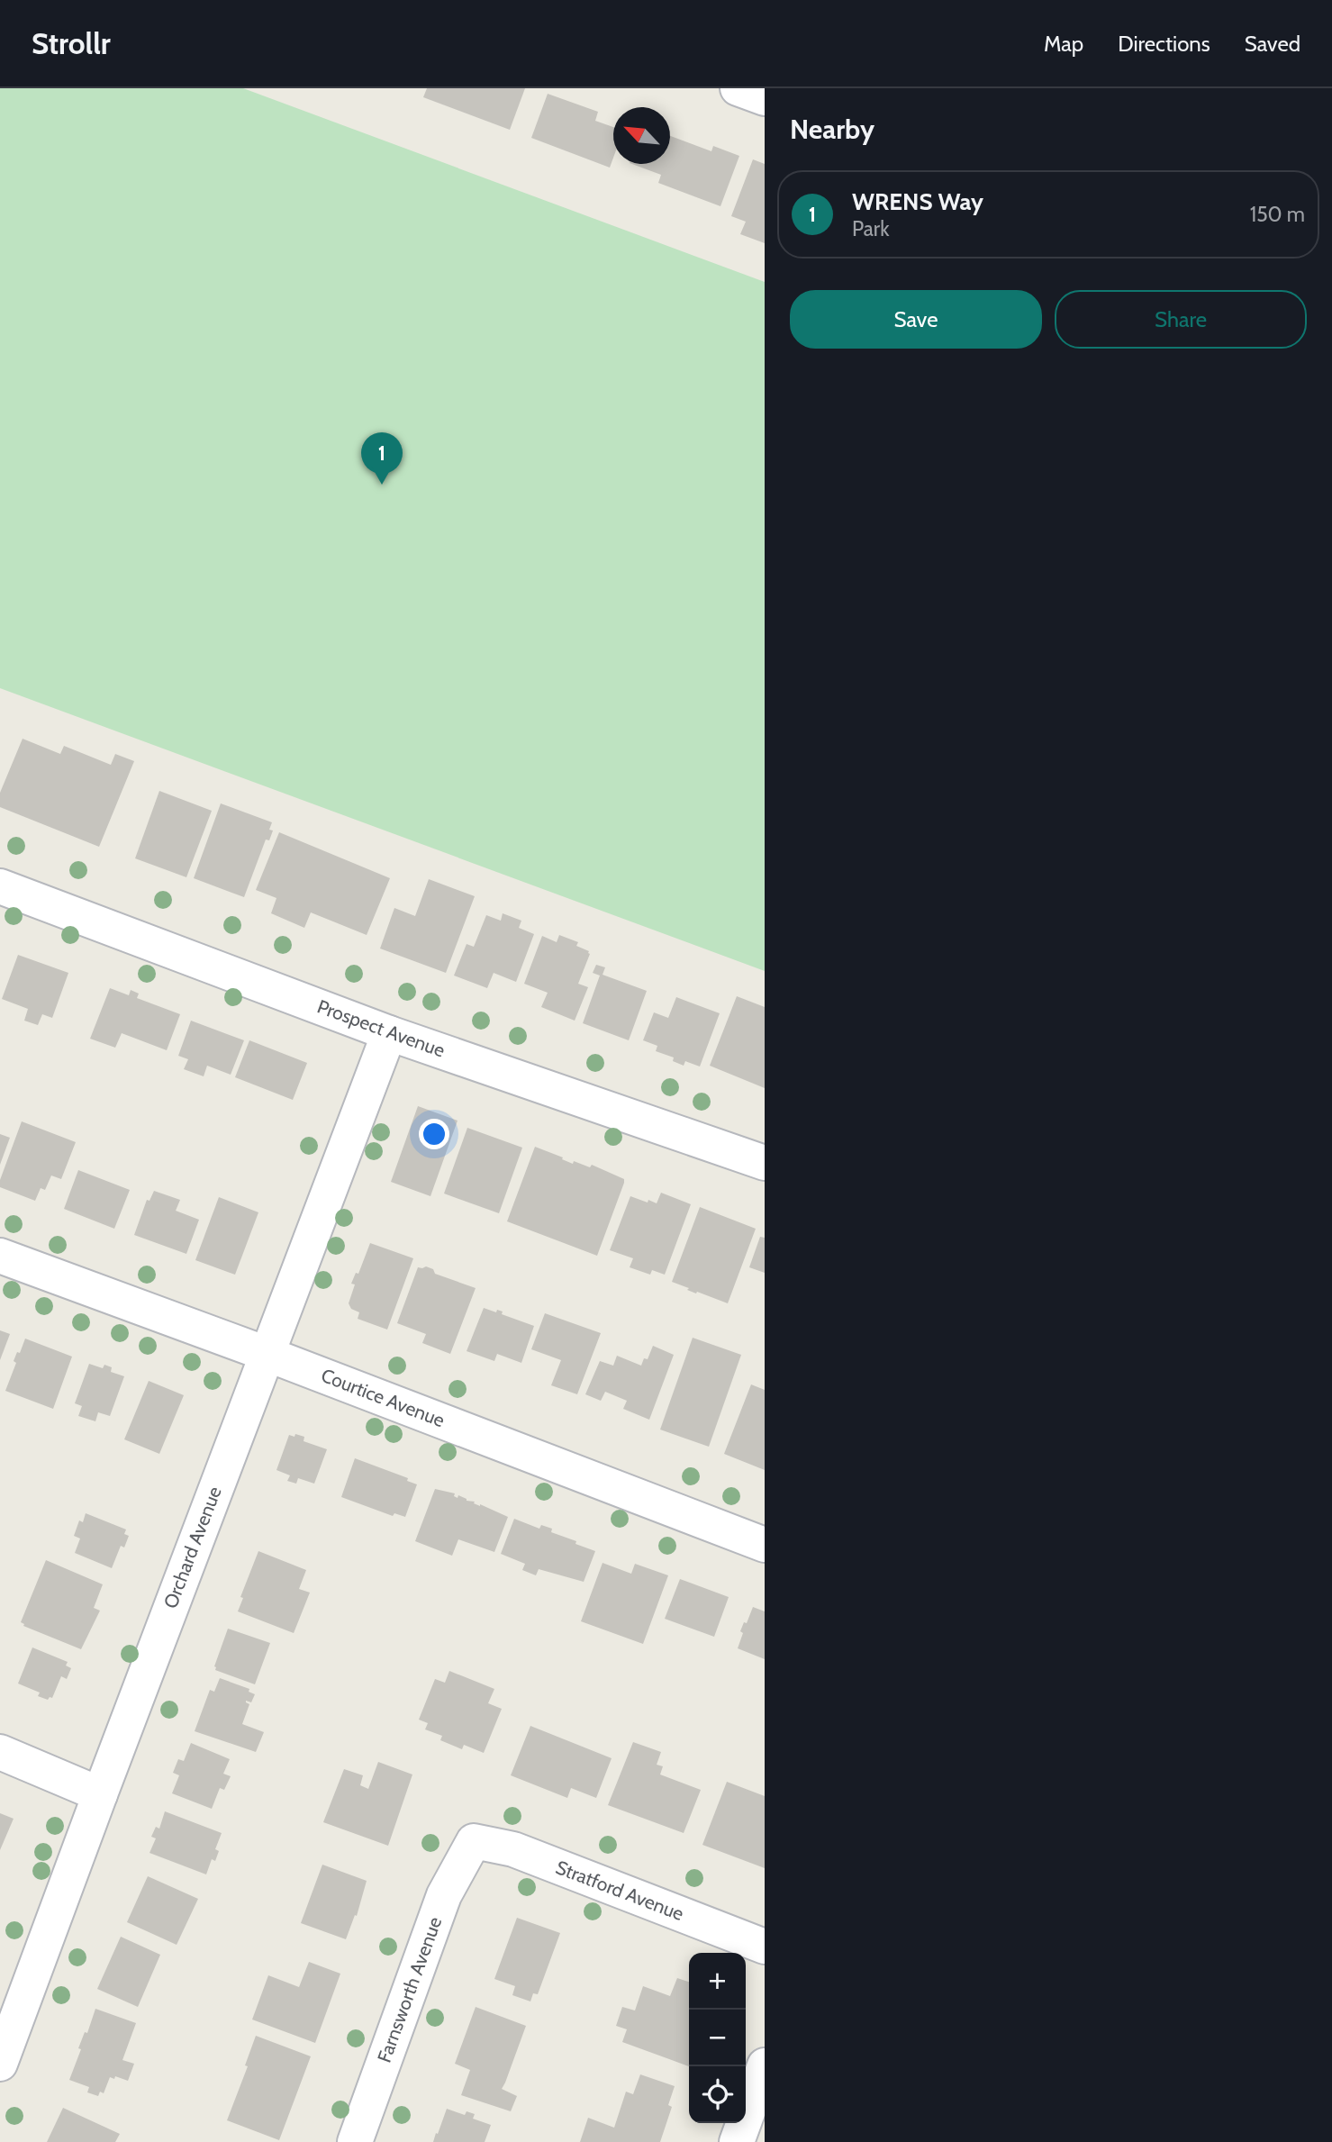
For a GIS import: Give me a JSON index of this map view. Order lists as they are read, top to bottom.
{
  "streets": {
    "street": [
      "Prospect Avenue",
      "Courtice Avenue",
      "Orchard Avenue",
      "Stratford Avenue",
      "Farnsworth Avenue"
    ]
  },
  "crossings": [
    ["Prospect Avenue", "Orchard Avenue"],
    ["Courtice Avenue", "Orchard Avenue"],
    ["Stratford Avenue", "Farnsworth Avenue"]
  ],
  "north": "top left",
  "page": {
    "header": "Strollr",
    "nav": ["Map", "Directions", "Saved"],
    "heading": "Nearby",
    "list": [
      {
        "mark": "1",
        "name": "WRENS Way",
        "note": "Park",
        "value": "150 m"
      }
    ],
    "buttons": ["Save", "Share"],
    "pins": "1",
    "map_buttons": ["+", "−"]
  }
}
